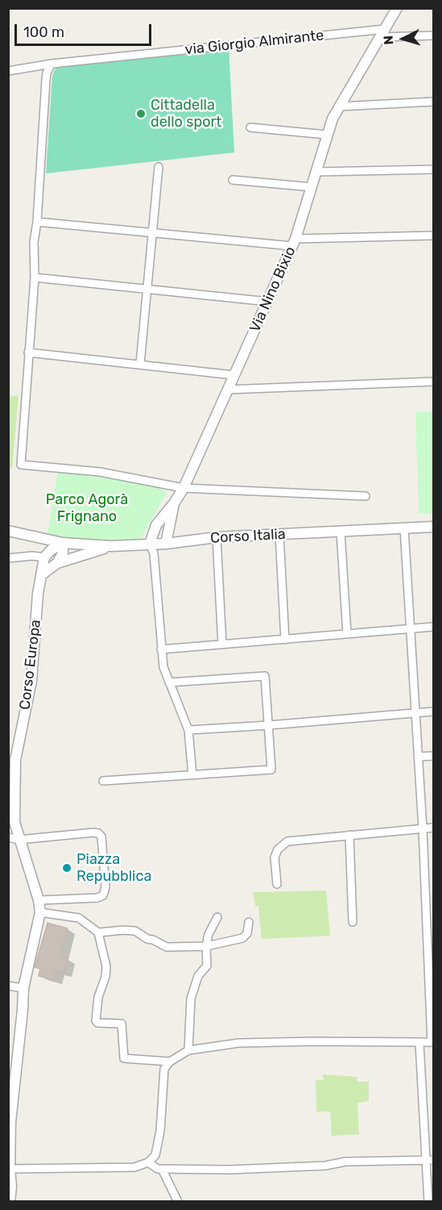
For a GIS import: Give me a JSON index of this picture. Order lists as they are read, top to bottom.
{
  "streets": {
    "street": [
      "via Giorgio Almirante",
      "Via Nino Bixio",
      "Corso Italia",
      "Corso Europa"
    ]
  },
  "crossings": [
    ["via Giorgio Almirante", "Via Nino Bixio"],
    ["Via Nino Bixio", "Corso Italia"]
  ],
  "parks": ["Parco Agorà Frignano"],
  "places": ["Cittadella dello sport", "Piazza Repubblica"],
  "scale_bar": "100 m",
  "north": "left"
}
